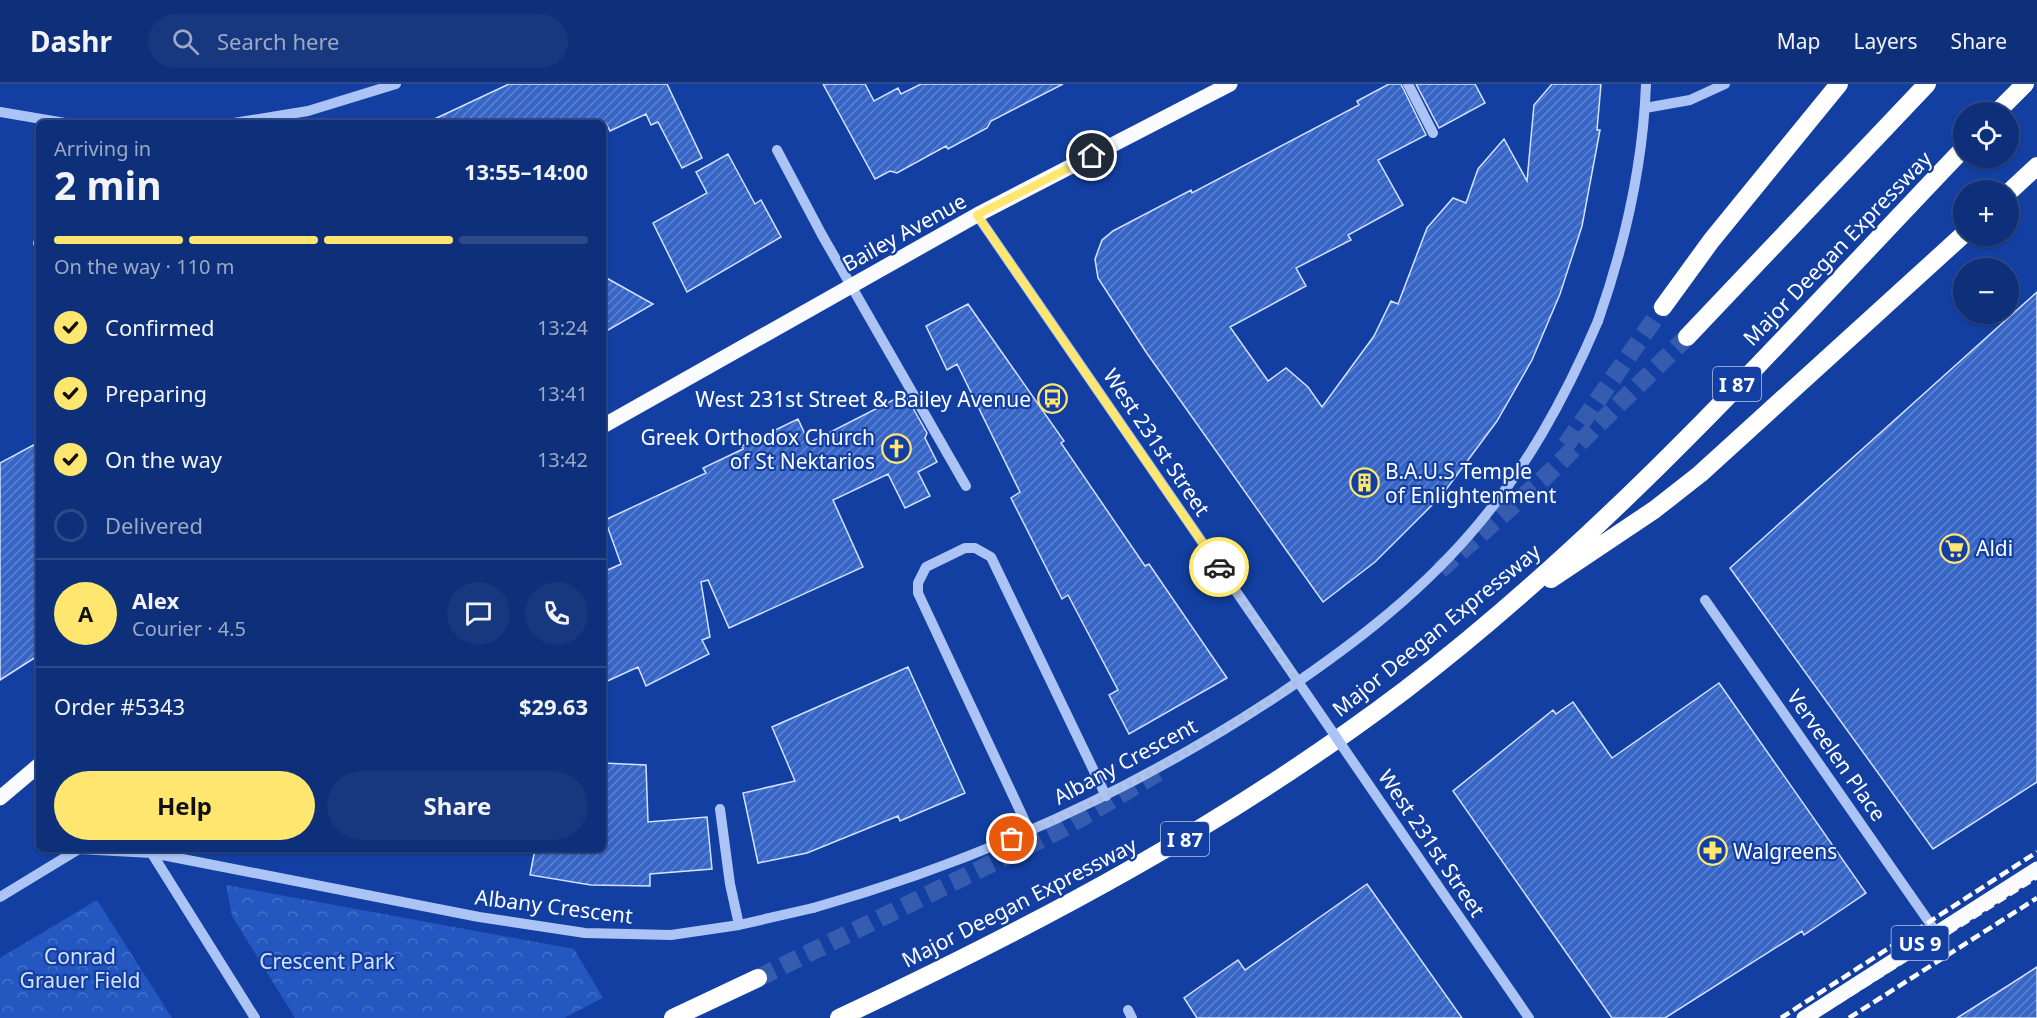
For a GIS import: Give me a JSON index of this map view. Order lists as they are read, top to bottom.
{
  "streets": {
    "highway": ["Major Deegan Expressway", "I 87"],
    "main road": ["Bailey Avenue", "US 9"],
    "street": ["West 231st Street", "Verveelen Place", "Albany Crescent"]
  },
  "crossings": [
    ["Bailey Avenue", "West 231st Street"],
    ["West 231st Street", "Albany Crescent"],
    ["Verveelen Place", "US 9"]
  ],
  "parks": ["Conrad Grauer Field", "Crescent Park"],
  "places": {
    "bus stop": ["West 231st Street & Bailey Avenue"],
    "church": ["Greek Orthodox Church of St Nektarios"],
    "building": ["B.A.U.S Temple of Enlightenment"],
    "supermarket": ["Aldi"],
    "pharmacy": ["Walgreens"]
  },
  "page": {
    "header": "Dashr",
    "search": "Search here",
    "nav": ["Map", "Layers", "Share"],
    "map_buttons": ["+", "−"],
    "heading": ["2 min", "Arriving in", "13:55–14:00"],
    "panel": [
      "Alex",
      "Courier · 4.5",
      "Order #5343",
      "$29.63"
    ],
    "bar": "On the way · 110 m",
    "list": [
      ["Confirmed", "13:24"],
      ["Preparing", "13:41"],
      ["On the way", "13:42"],
      "Delivered"
    ],
    "round": "A",
    "buttons": ["Help", "Share"]
  }
}
